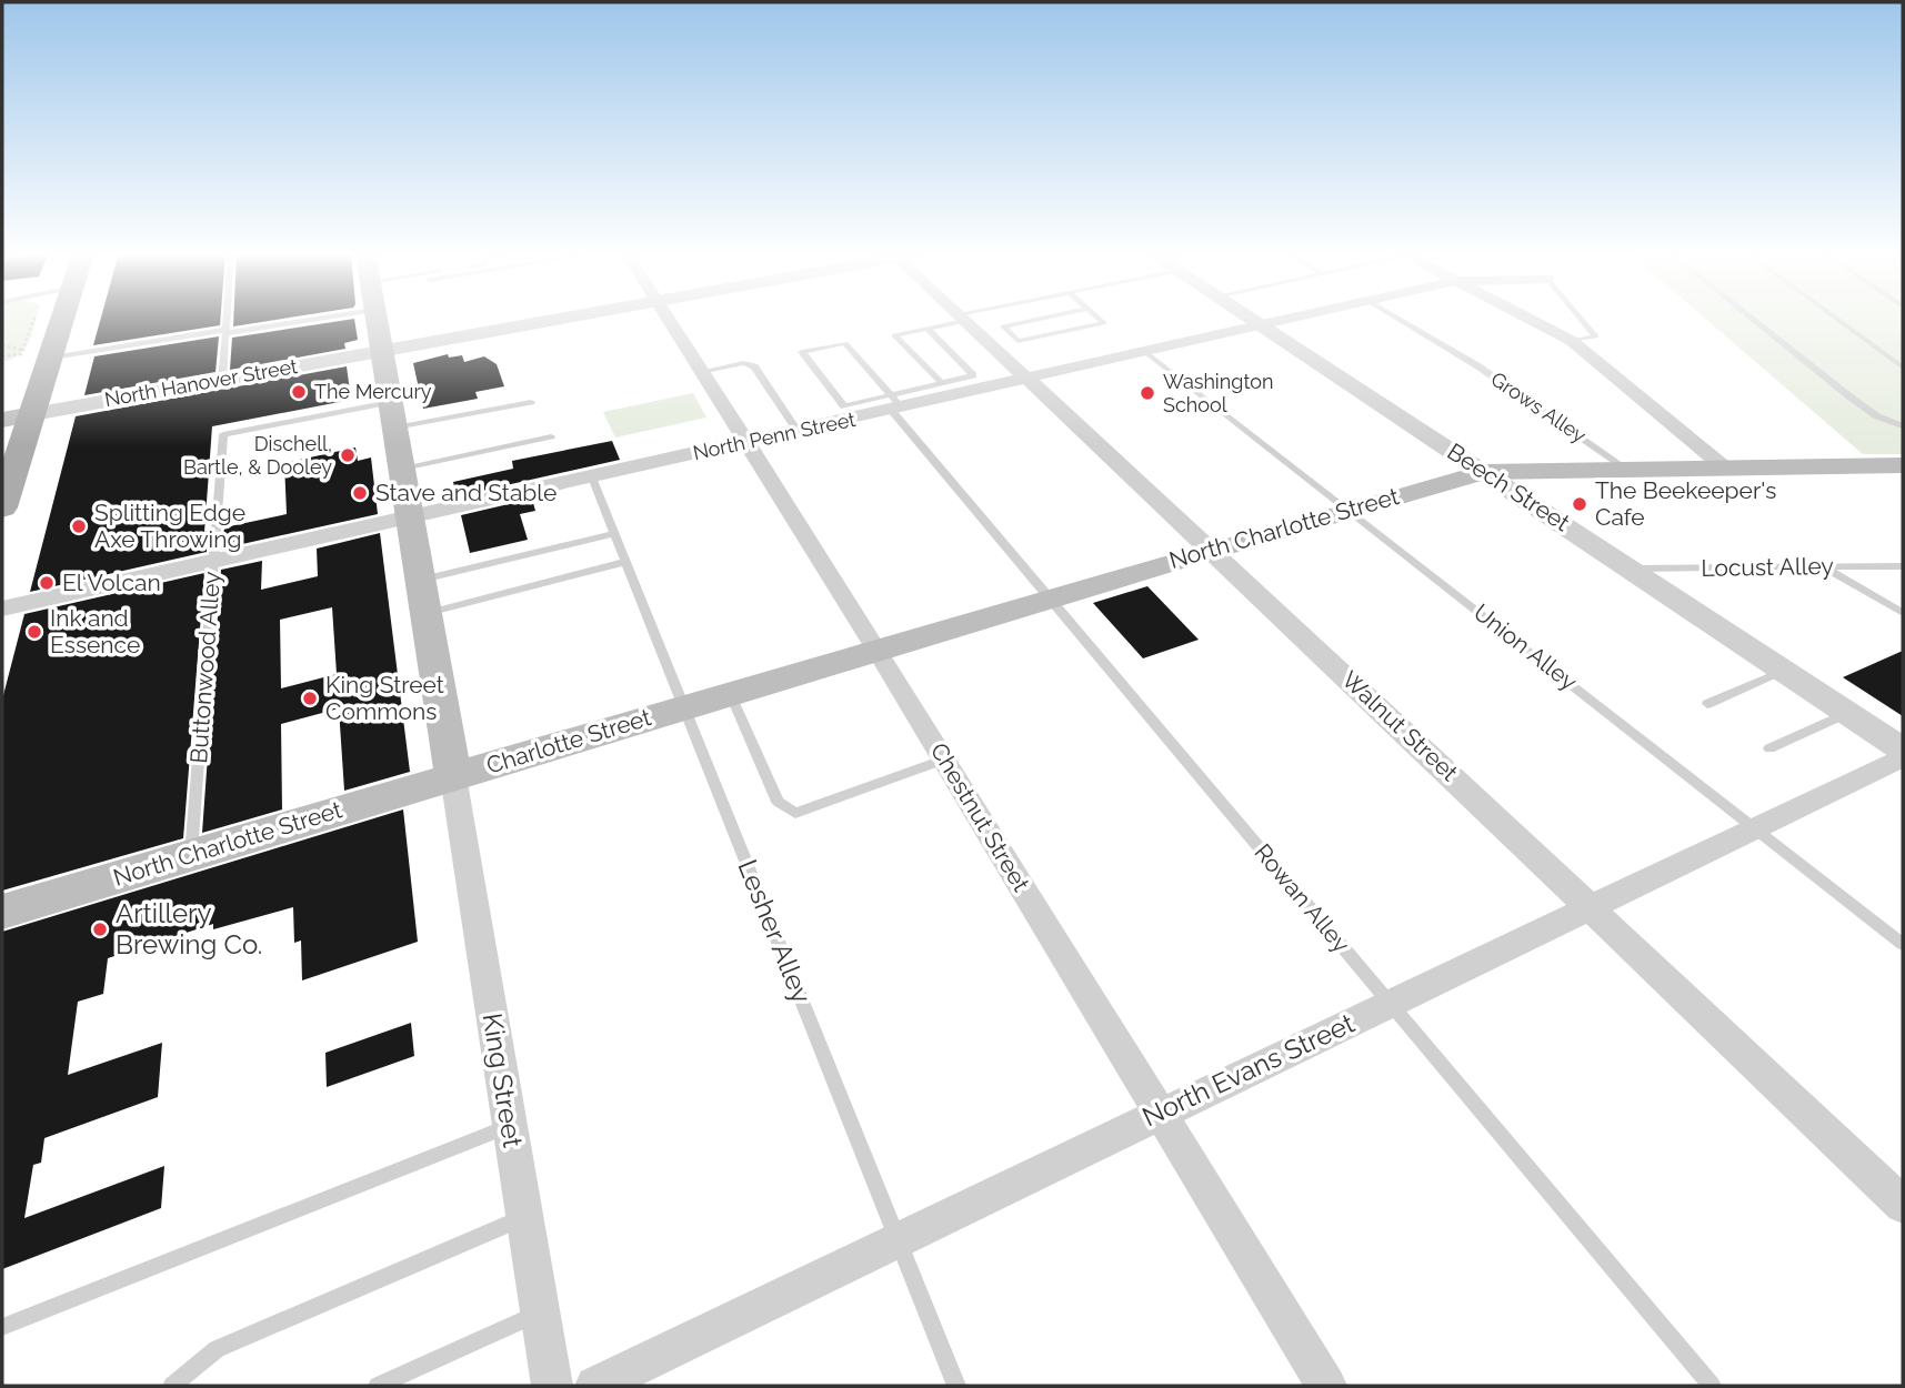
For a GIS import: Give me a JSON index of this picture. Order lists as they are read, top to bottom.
{
  "streets": {
    "main road": ["North Charlotte Street", "Charlotte Street"],
    "street": [
      "North Hanover Street",
      "North Penn Street",
      "Beech Street",
      "Walnut Street",
      "Chestnut Street",
      "North Evans Street",
      "King Street"
    ],
    "lane": [
      "Grows Alley",
      "Locust Alley",
      "Union Alley",
      "Buttonwood Alley",
      "Rowan Alley",
      "Lesher Alley"
    ]
  },
  "crossings": [
    ["Grows Alley", "North Charlotte Street"],
    ["North Penn Street", "Beech Street"],
    ["North Penn Street", "Union Alley"],
    ["North Penn Street", "Buttonwood Alley"],
    ["North Penn Street", "Walnut Street"],
    ["North Penn Street", "Chestnut Street"],
    ["North Penn Street", "Rowan Alley"],
    ["North Penn Street", "Lesher Alley"],
    ["Beech Street", "North Charlotte Street"],
    ["Beech Street", "Locust Alley"],
    ["North Charlotte Street", "Union Alley"],
    ["North Charlotte Street", "Buttonwood Alley"],
    ["North Charlotte Street", "Walnut Street"],
    ["North Charlotte Street", "Charlotte Street"],
    ["North Charlotte Street", "Chestnut Street"],
    ["North Charlotte Street", "Rowan Alley"],
    ["North Charlotte Street", "Lesher Alley"],
    ["North Charlotte Street", "King Street"],
    ["Union Alley", "North Evans Street"],
    ["Walnut Street", "North Evans Street"],
    ["Charlotte Street", "Lesher Alley"],
    ["Charlotte Street", "King Street"],
    ["Chestnut Street", "North Evans Street"],
    ["Rowan Alley", "North Evans Street"],
    ["Lesher Alley", "North Evans Street"]
  ],
  "places": [
    "The Mercury",
    "Washington School",
    "Dischell, Bartle, & Dooley",
    "Stave and Stable",
    "The Beekeeper's Cafe",
    "Splitting Edge Axe Throwing",
    "El Volcan",
    "Ink and Essence",
    "King Street Commons",
    "Artillery Brewing Co."
  ]
}
